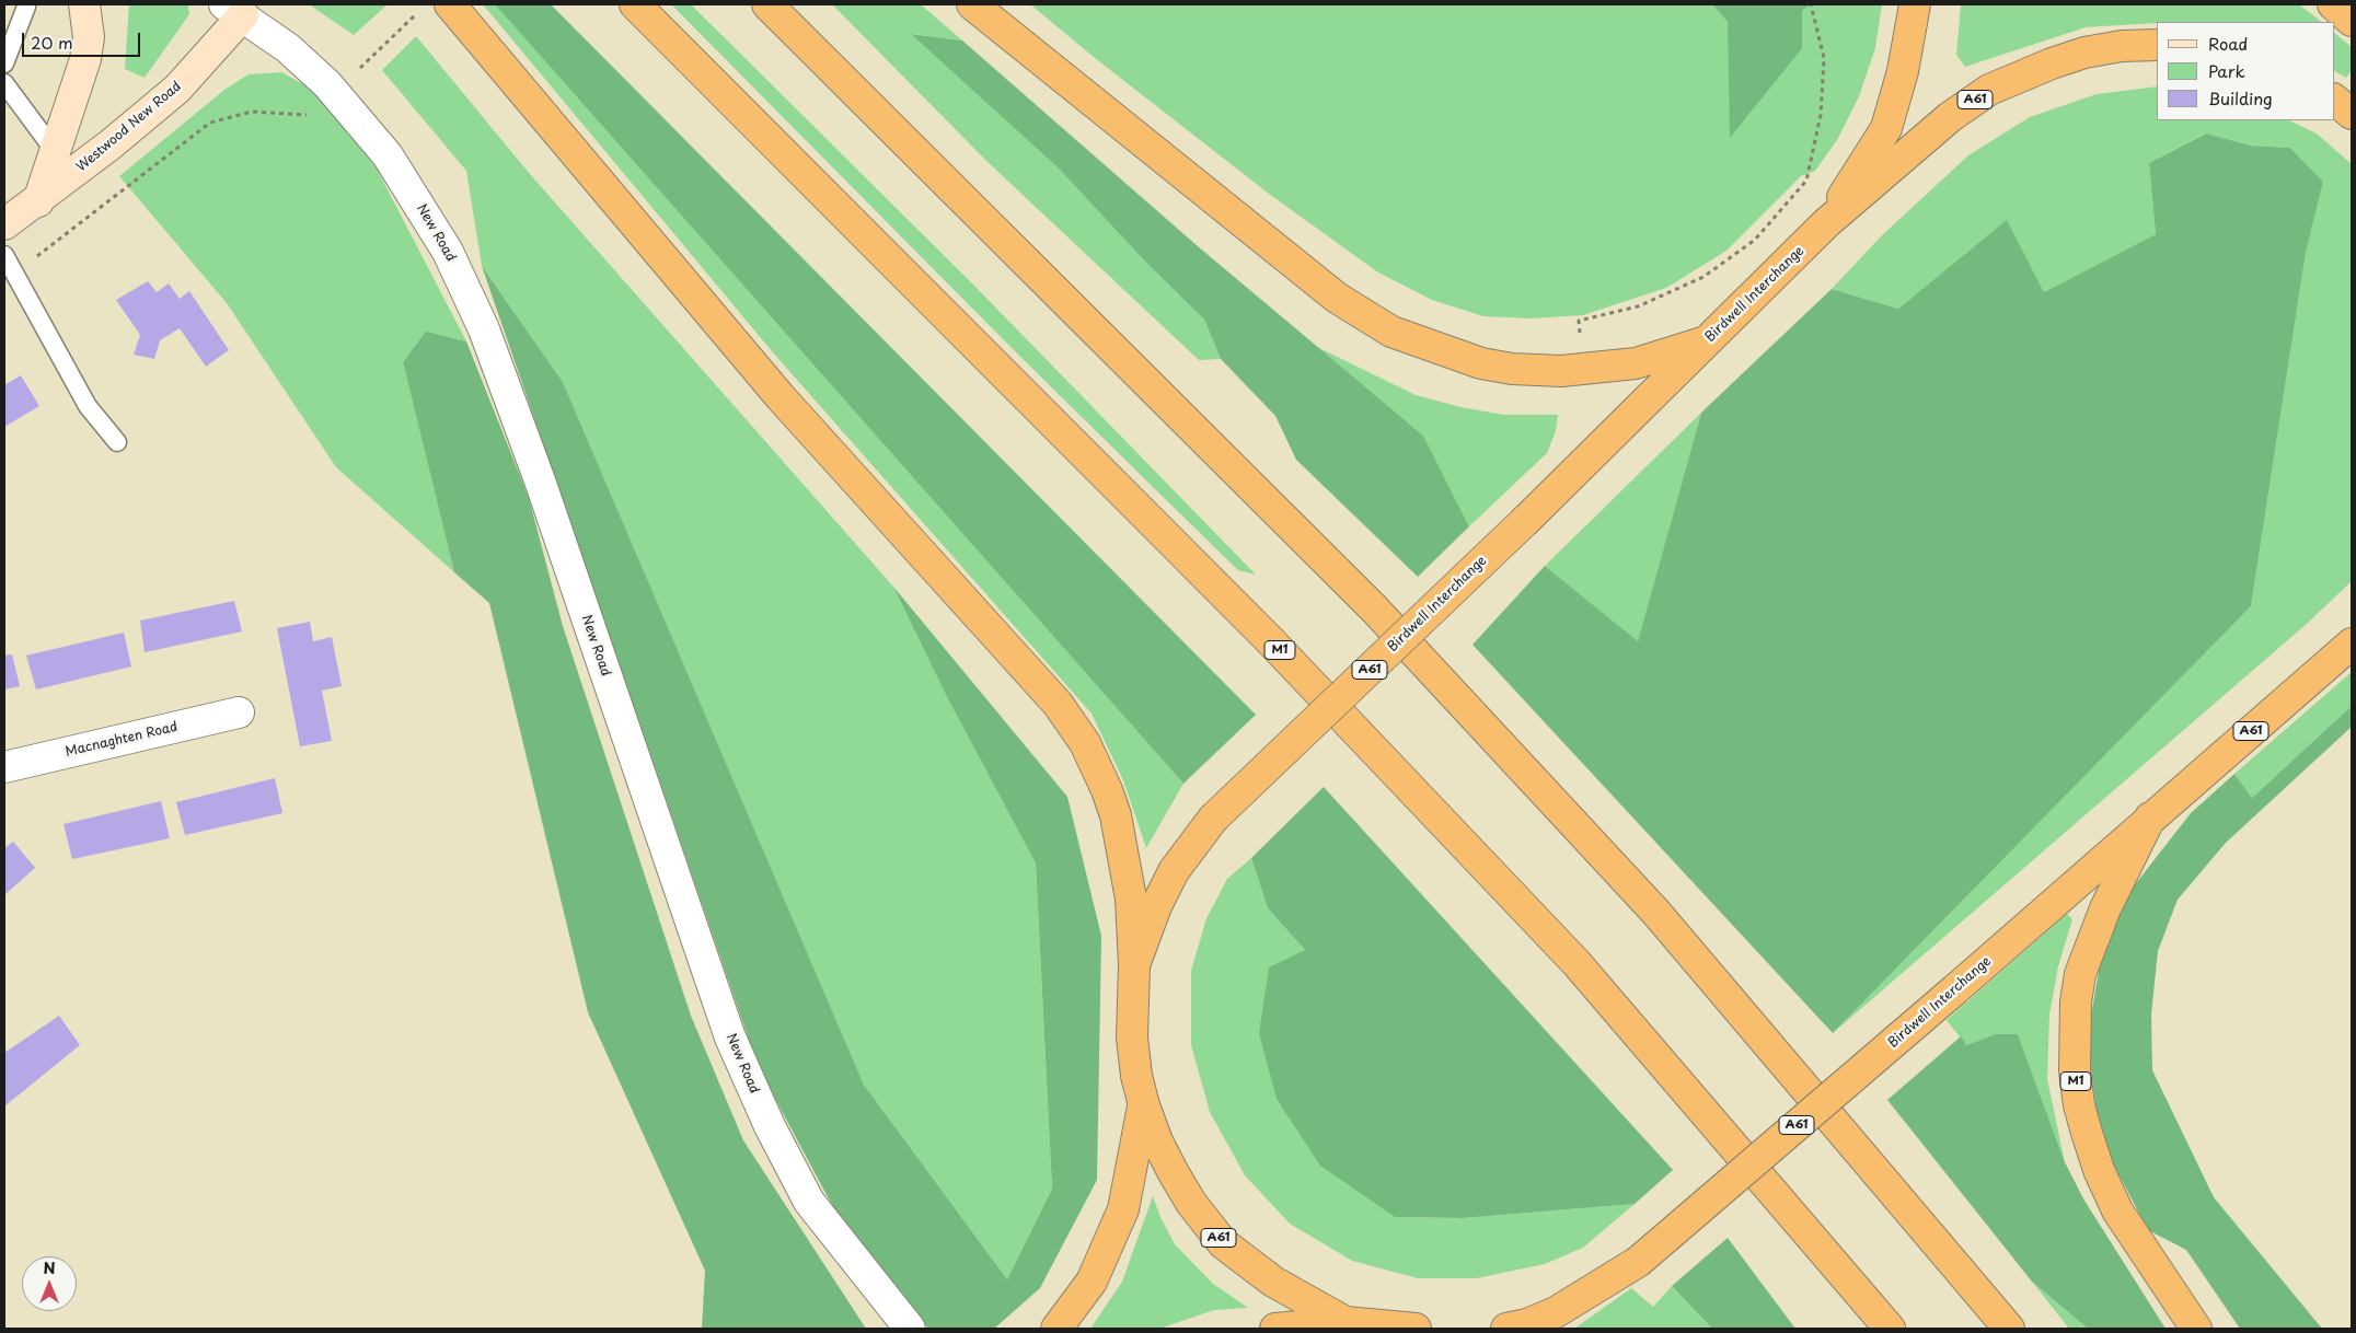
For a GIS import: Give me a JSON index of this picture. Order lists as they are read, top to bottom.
{
  "streets": {
    "highway": ["A61", "Birdwell Interchange", "M1"],
    "street": ["Westwood New Road", "New Road", "Macnaghten Road"]
  },
  "crossings": [
    ["A61", "Birdwell Interchange"],
    ["Westwood New Road", "New Road"],
    ["Birdwell Interchange", "M1"]
  ],
  "legend": ["Road", "Park", "Building"],
  "scale_bar": "20 m",
  "north": "top"
}
